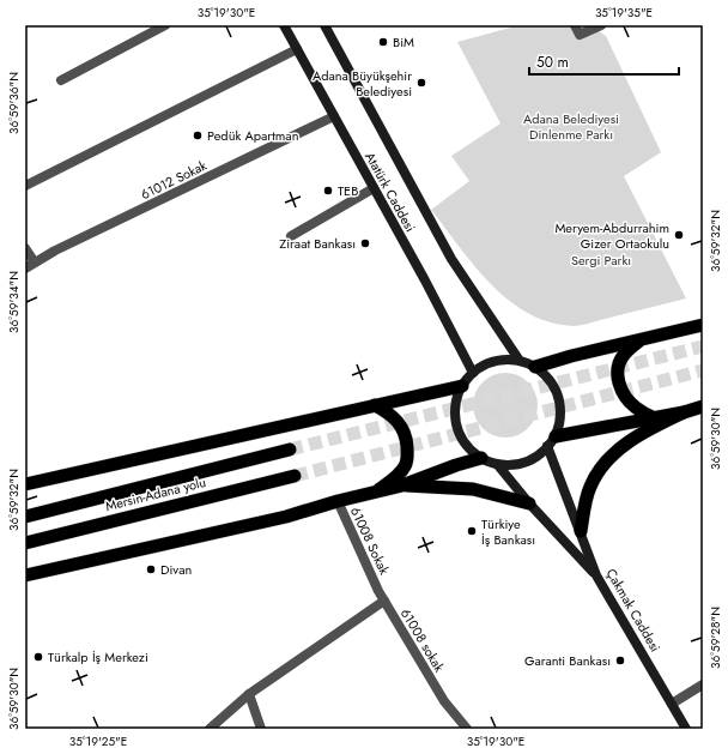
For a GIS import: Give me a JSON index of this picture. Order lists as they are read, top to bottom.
{
  "streets": {
    "highway": ["Mersin-Adana yolu"],
    "main road": ["Atatürk Caddesi", "Çakmak Caddesi"],
    "street": ["61012 Sokak", "61008 Sokak", "61008 sokak"]
  },
  "crossings": [
    ["61012 Sokak", "Atatürk Caddesi"],
    ["Atatürk Caddesi", "Çakmak Caddesi"],
    ["61008 Sokak", "61008 sokak"]
  ],
  "parks": ["Adana Belediyesi Dinlenme Parkı", "Sergi Parkı"],
  "places": [
    "BiM",
    "Adana Büyükşehir Belediyesi",
    "Pedük Apartman",
    "TEB",
    "Meryem-Abdurrahim Gizer Ortaokulu",
    "Ziraat Bankası",
    "Türkiye İş Bankası",
    "Divan",
    "Türkalp İş Merkezi",
    "Garanti Bankası"
  ],
  "scale_bar": "50 m",
  "coordinates": [
    "35°19'30\"E",
    "35°19'35\"E",
    "36°59'36\"N",
    "36°59'32\"N",
    "36°59'34\"N",
    "36°59'30\"N",
    "36°59'28\"N",
    "35°19'25\"E"
  ]
}
